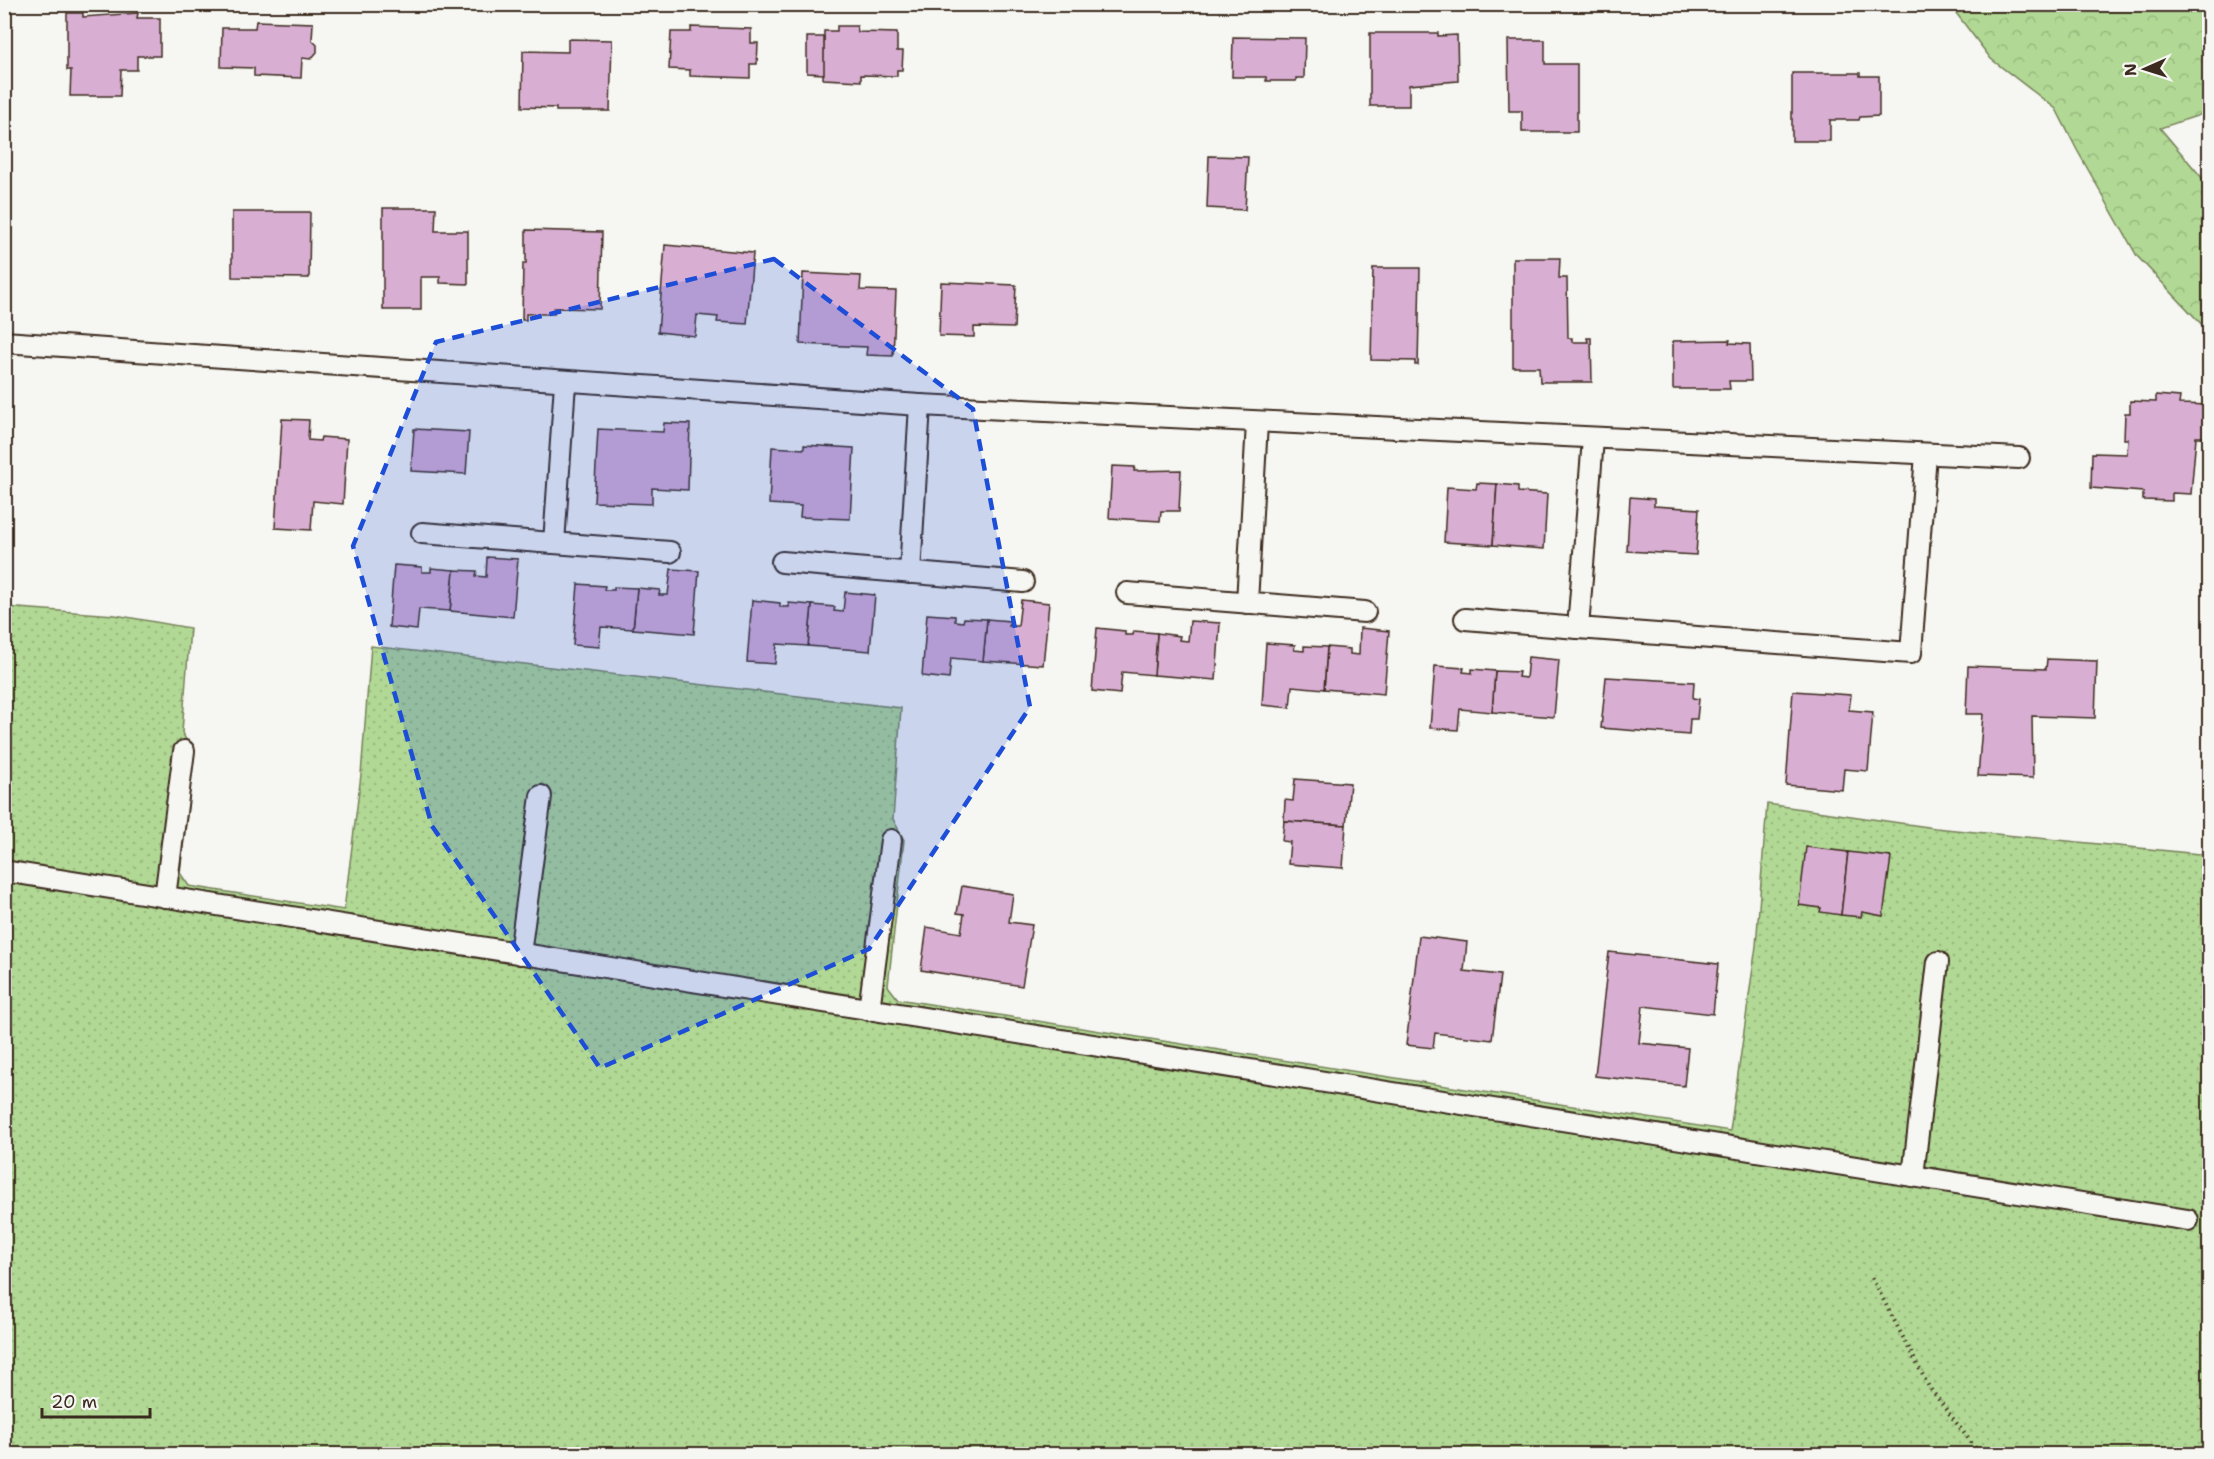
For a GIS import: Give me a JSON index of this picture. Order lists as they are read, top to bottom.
{
  "scale_bar": "20 m",
  "north": "left"
}
